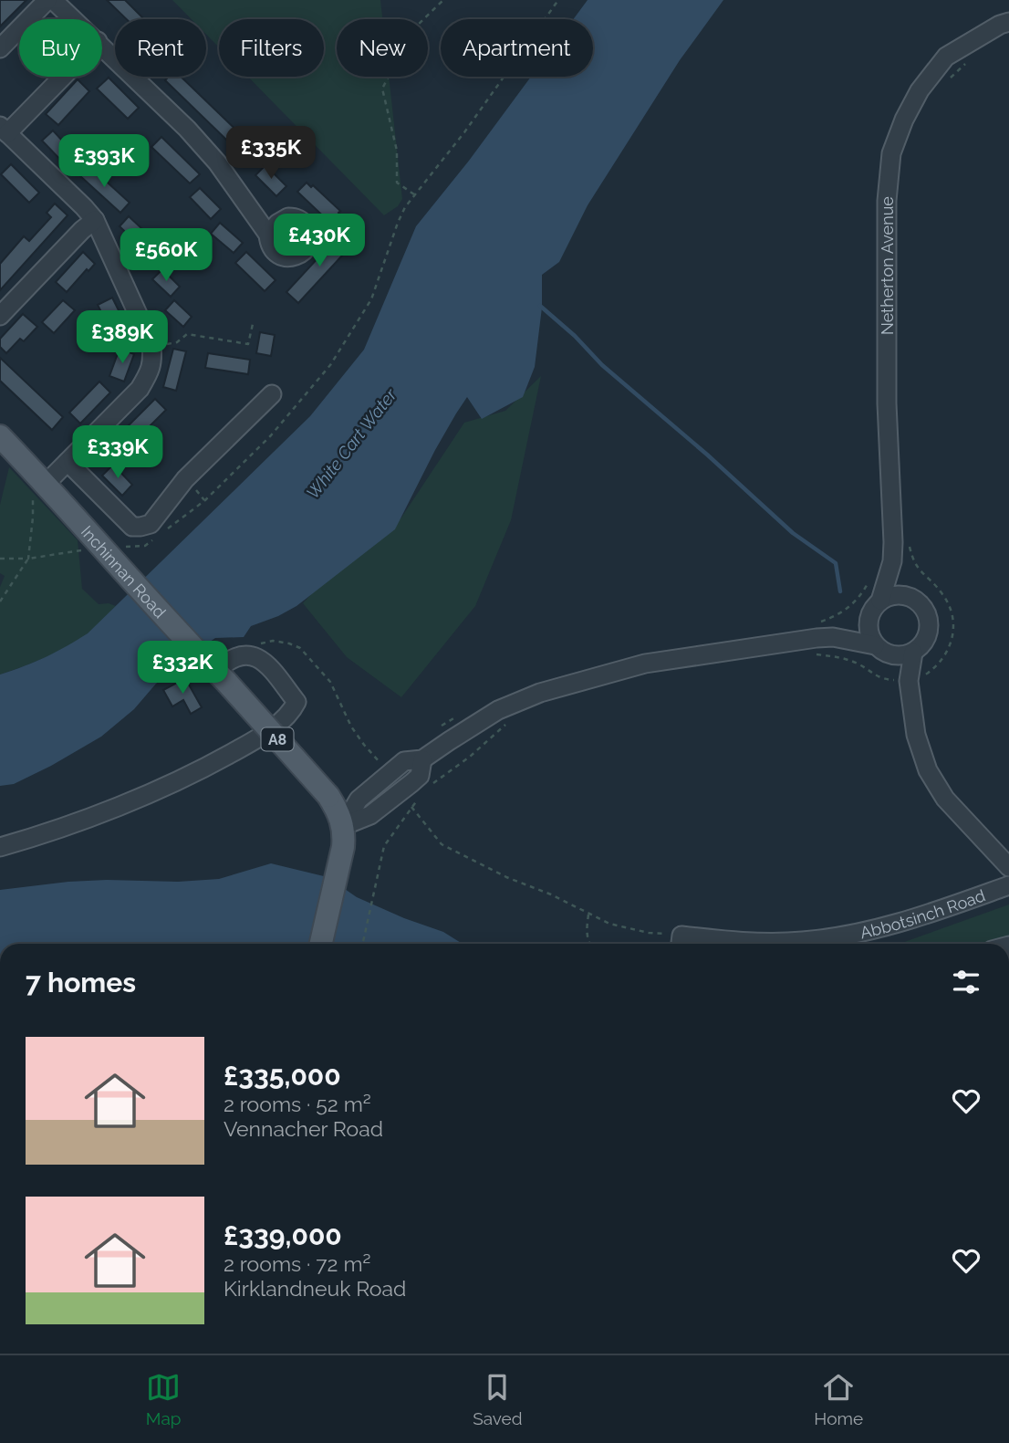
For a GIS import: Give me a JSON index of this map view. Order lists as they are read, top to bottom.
{
  "streets": {
    "main road": ["Inchinnan Road", "A8"],
    "street": ["Netherton Avenue", "Abbotsinch Road"]
  },
  "crossings": [
    ["Inchinnan Road", "A8"]
  ],
  "water": ["White Cart Water"],
  "page": {
    "chip": [
      "Buy",
      "Rent",
      "Filters",
      "New",
      "Apartment"
    ],
    "price": [
      "£335K",
      "£393K",
      "£430K",
      "£560K",
      "£389K",
      "£339K",
      "£332K"
    ],
    "heading": "7 homes",
    "list": [
      {
        "name": "£335,000",
        "note": "2 rooms · 52 m² · Vennacher Road"
      },
      {
        "name": "£339,000",
        "note": "2 rooms · 72 m² · Kirklandneuk Road"
      }
    ],
    "tabs": ["Map", "Saved", "Home"]
  }
}
